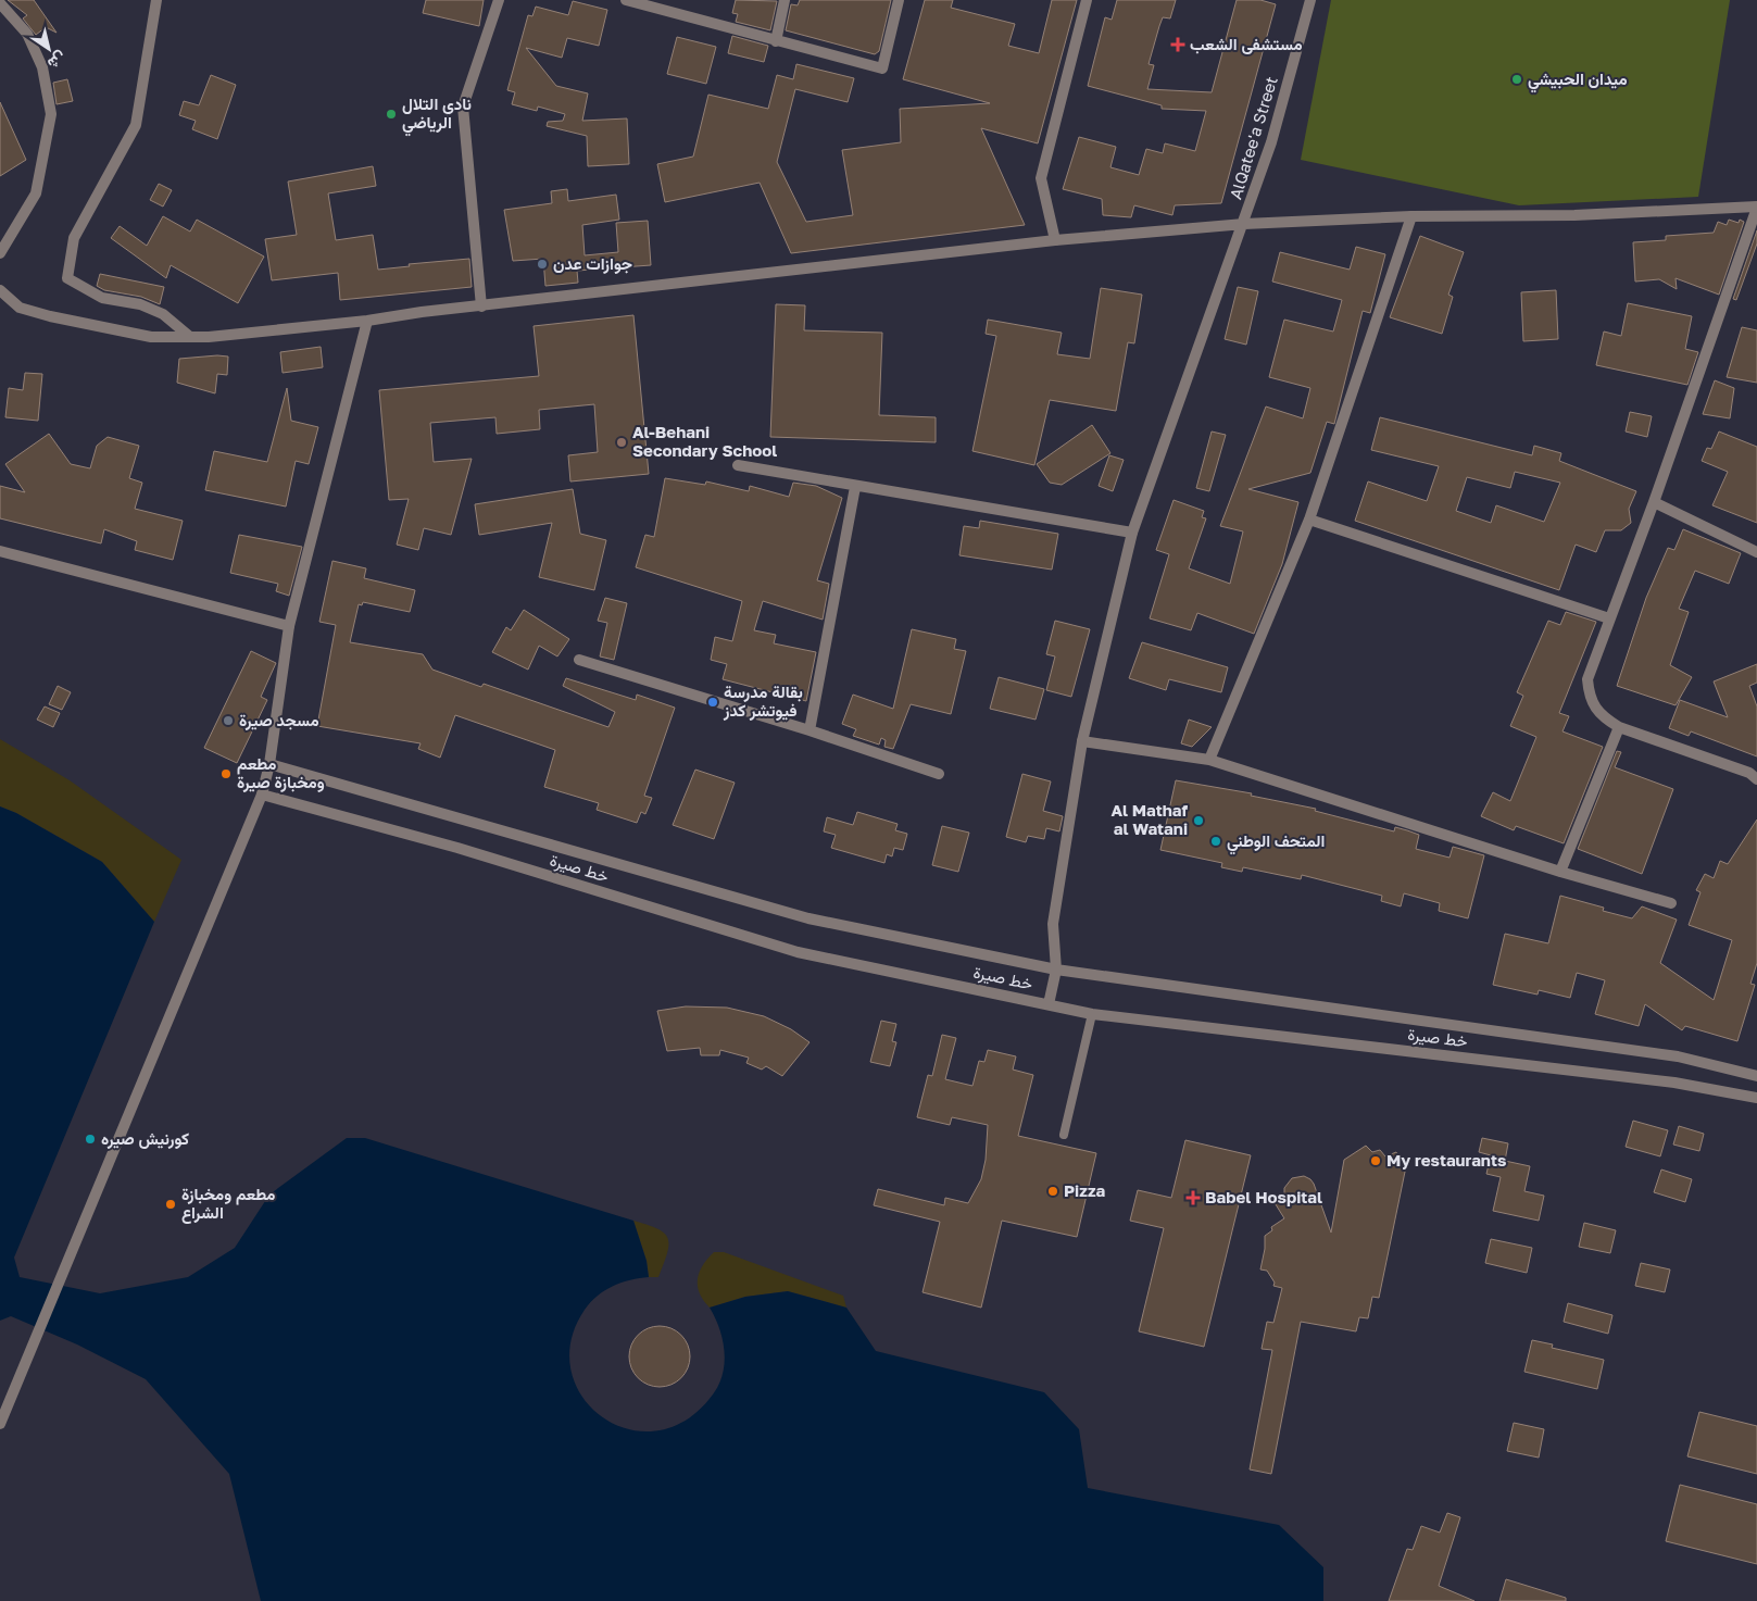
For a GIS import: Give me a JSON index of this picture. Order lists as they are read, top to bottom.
{
  "streets": {
    "street": ["AlQatee'a Street", "خط صيرة"]
  },
  "crossings": [
    ["AlQatee'a Street", "خط صيرة"]
  ],
  "places": {
    "health": ["مستشفى الشعب", "Babel Hospital"],
    "other": [
      "ميدان الحبيشي",
      "نادي التلال الرياضي",
      "جوازات عدن",
      "Al-Behani Secondary School",
      "بقالة مدرسة فيوتشر كدز",
      "مسجد صيرة",
      "مطعم ومخبازة صيرة",
      "Al Mathaf al Watani",
      "المتحف الوطني",
      "كورنيش صيره",
      "My restaurants",
      "Pizza",
      "مطعم ومخبازة الشراع"
    ]
  },
  "north": "bottom right"
}
